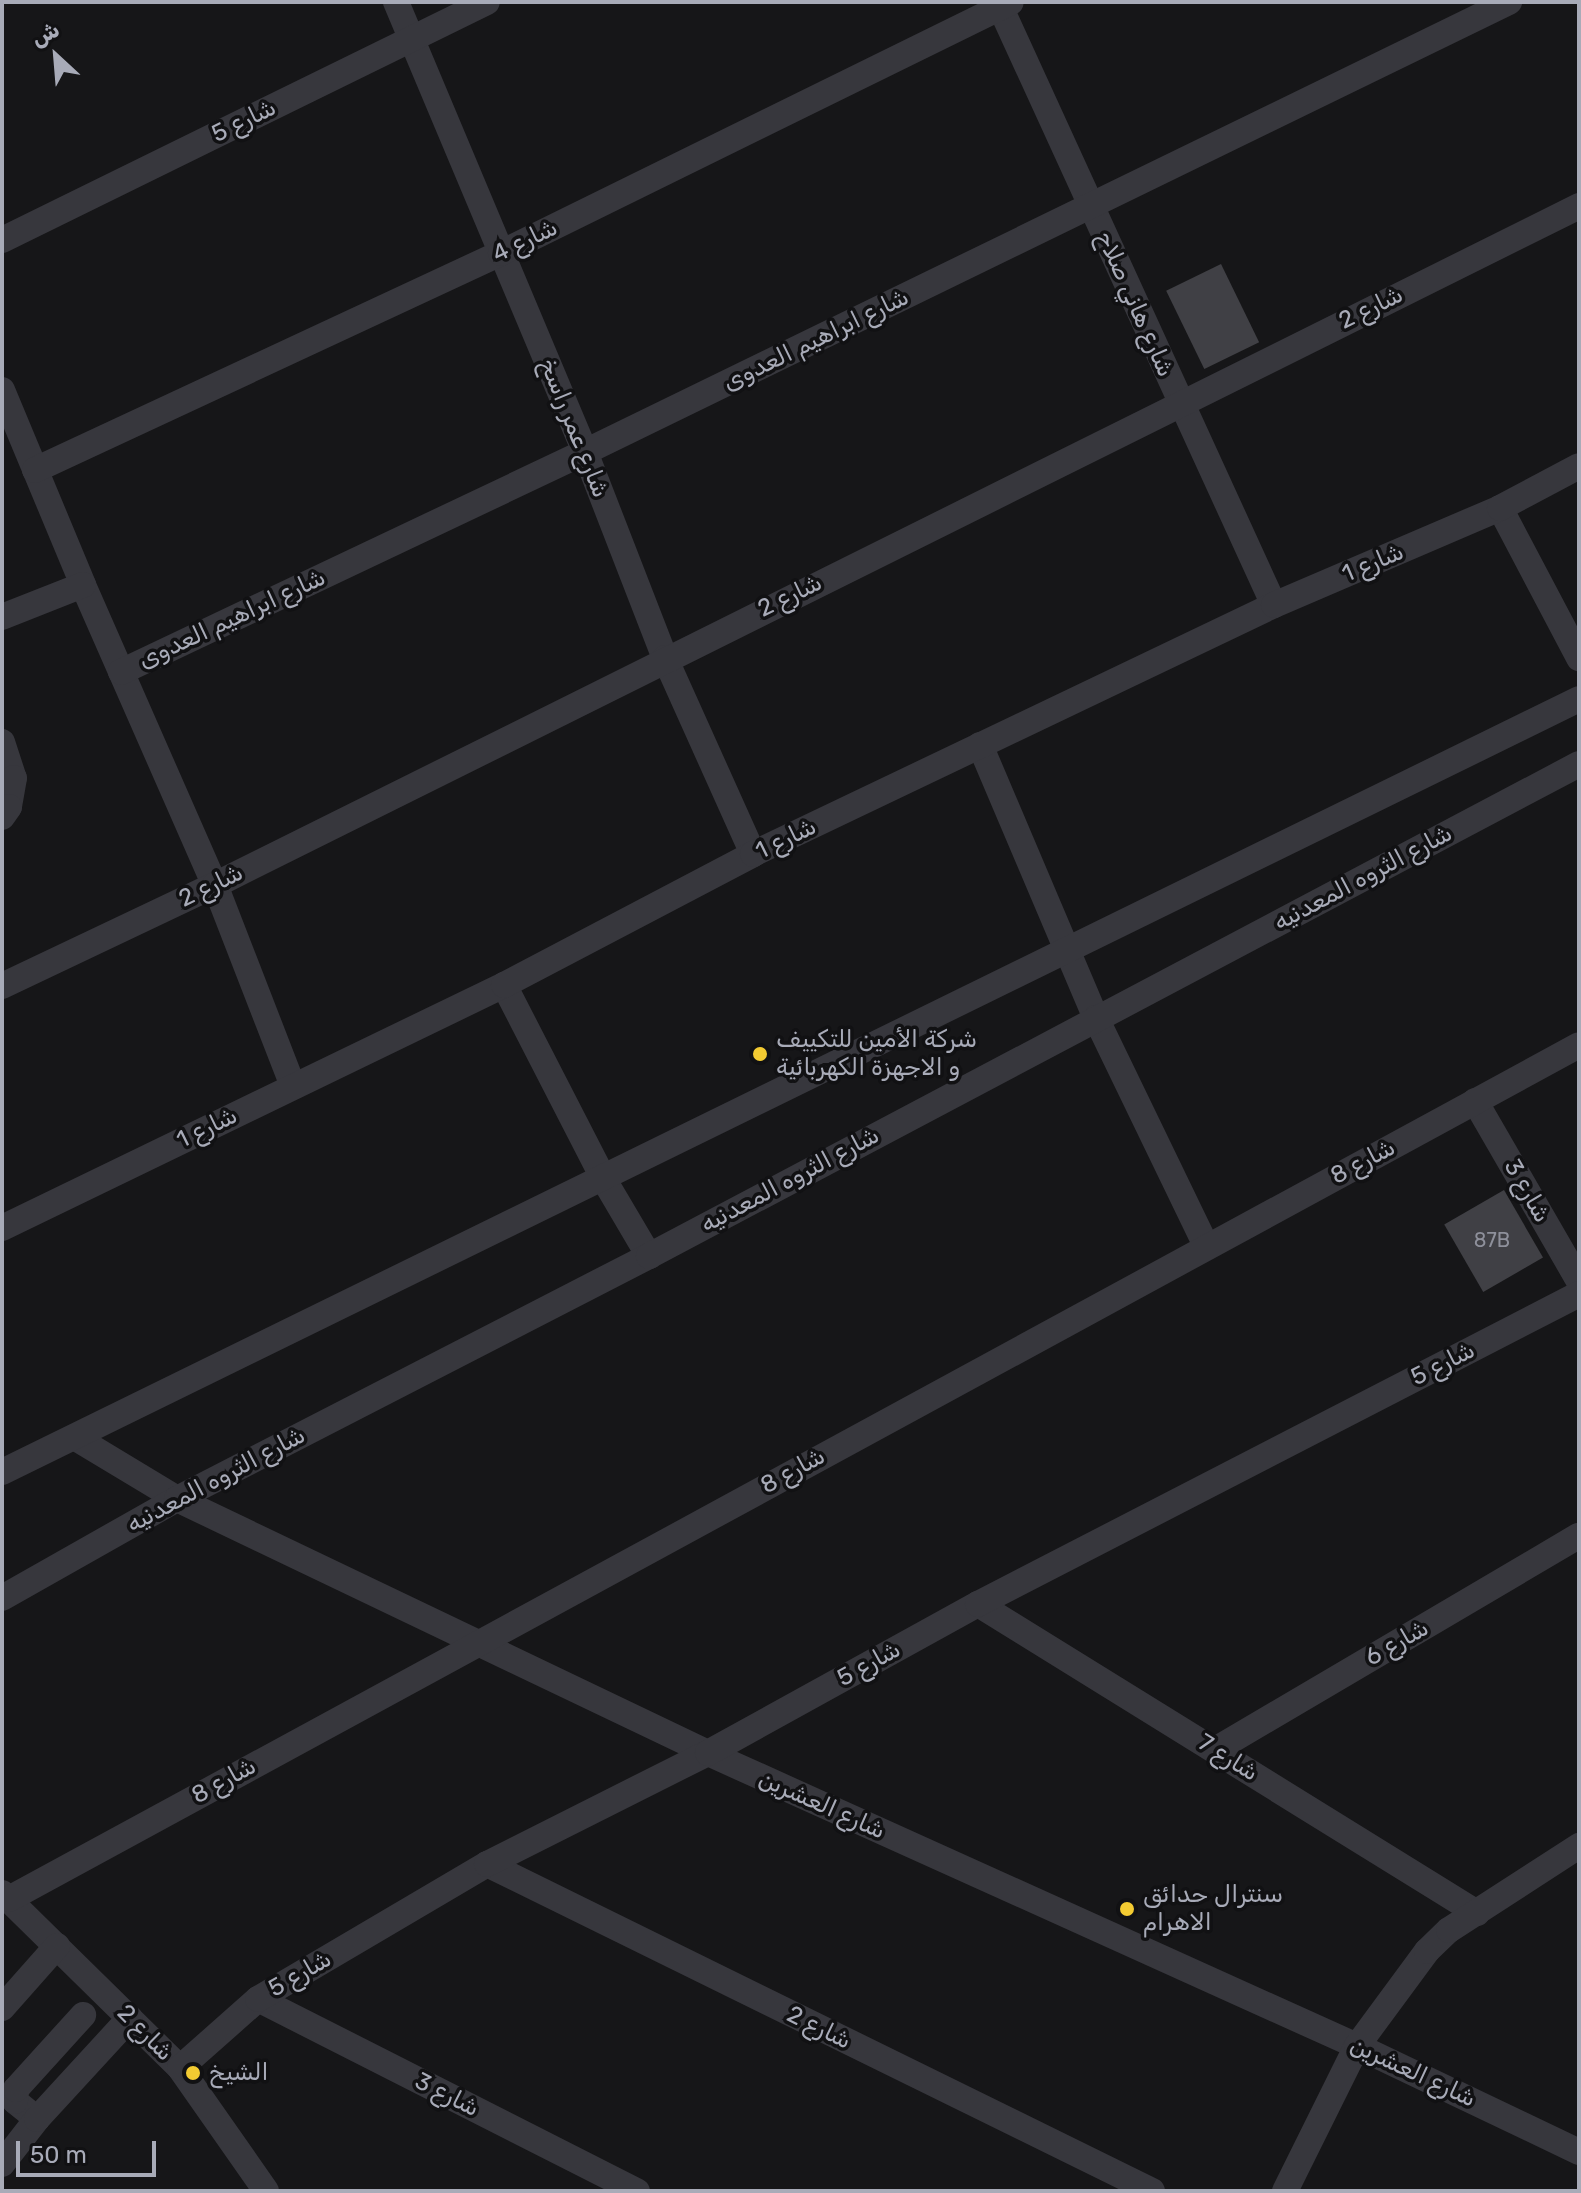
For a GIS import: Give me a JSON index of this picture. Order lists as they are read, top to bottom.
{
  "streets": {
    "street": [
      "شارع 5",
      "شارع 4",
      "شارع هاني صلاح",
      "شارع 2",
      "شارع ابراهيم العدوى",
      "شارع عمر راسخ",
      "شارع 1",
      "شارع الثروه المعدنيه",
      "شارع 8",
      "شارع 3",
      "شارع 6",
      "شارع 7",
      "شارع العشرين"
    ]
  },
  "crossings": [
    ["شارع 5", "شارع 2"],
    ["شارع 5", "شارع عمر راسخ"],
    ["شارع 5", "شارع 3"],
    ["شارع 5", "شارع 7"],
    ["شارع 5", "شارع العشرين"],
    ["شارع 4", "شارع هاني صلاح"],
    ["شارع 4", "شارع عمر راسخ"],
    ["شارع هاني صلاح", "شارع 2"],
    ["شارع هاني صلاح", "شارع ابراهيم العدوى"],
    ["شارع هاني صلاح", "شارع 1"],
    ["شارع 2", "شارع عمر راسخ"],
    ["شارع 2", "شارع 8"],
    ["شارع ابراهيم العدوى", "شارع عمر راسخ"],
    ["شارع عمر راسخ", "شارع 1"],
    ["شارع الثروه المعدنيه", "شارع العشرين"],
    ["شارع 8", "شارع 3"],
    ["شارع 8", "شارع العشرين"],
    ["شارع 6", "شارع 7"]
  ],
  "places": ["شركة الأمين للتكييف و الاجهزة الكهربائية", "سنترال حدائق الاهرام", "الشيخ"],
  "house_numbers": ["87B"],
  "scale_bar": "50 m",
  "north": "top left"
}
